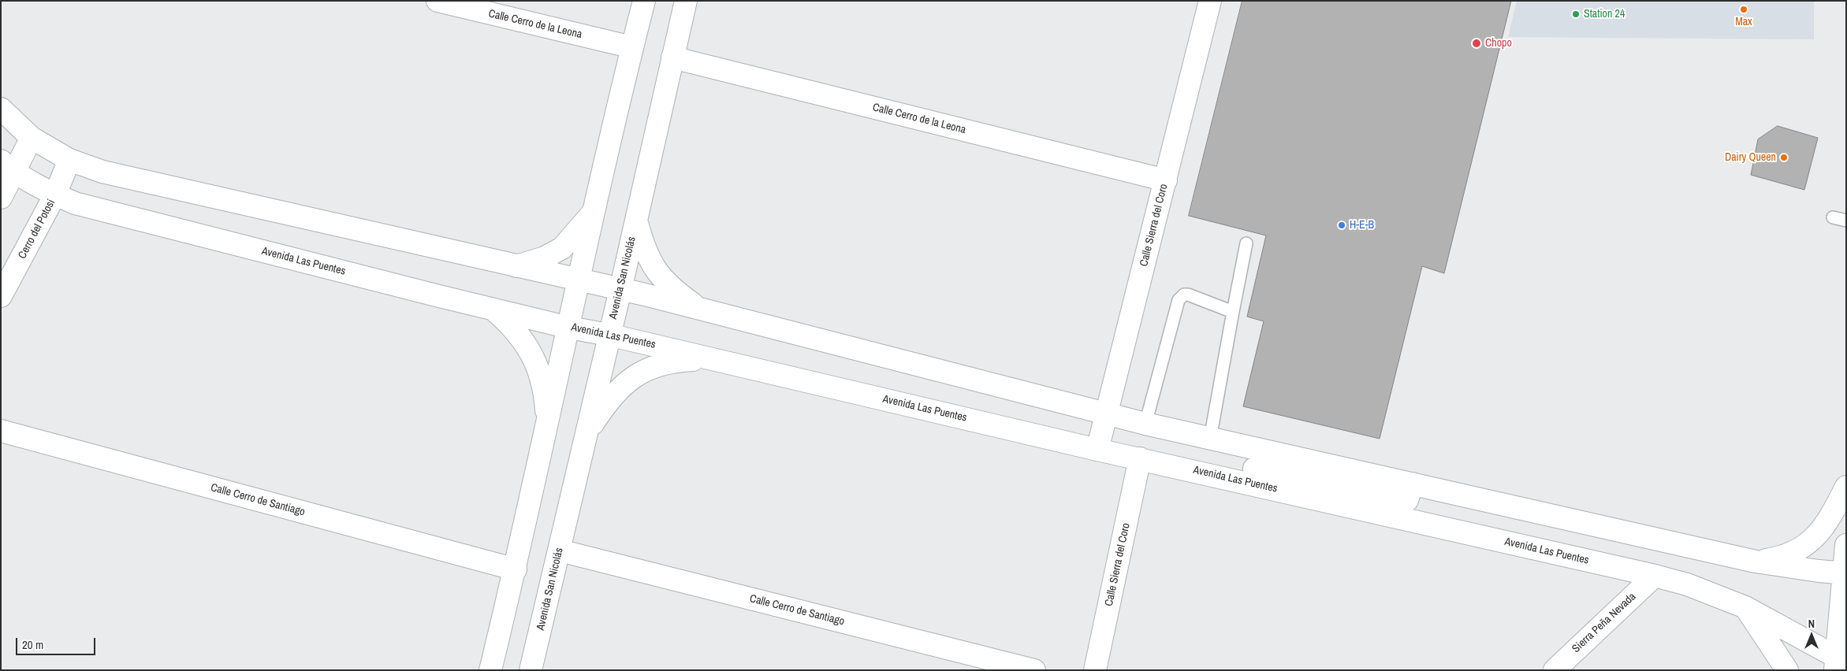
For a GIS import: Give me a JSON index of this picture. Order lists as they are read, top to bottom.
{
  "streets": {
    "street": [
      "Calle Cerro de la Leona",
      "Calle Sierra del Coro",
      "Cerro del Potosi",
      "Avenida Las Puentes",
      "Avenida San Nicolás",
      "Calle Cerro de Santiago",
      "Sierra Peña Nevada"
    ]
  },
  "crossings": [
    ["Calle Cerro de la Leona", "Calle Sierra del Coro"],
    ["Calle Cerro de la Leona", "Avenida San Nicolás"],
    ["Calle Sierra del Coro", "Avenida Las Puentes"],
    ["Cerro del Potosi", "Avenida Las Puentes"],
    ["Avenida Las Puentes", "Avenida San Nicolás"],
    ["Avenida Las Puentes", "Sierra Peña Nevada"],
    ["Avenida San Nicolás", "Calle Cerro de Santiago"]
  ],
  "places": [
    "Max",
    "Station 24",
    "Chopo",
    "Dairy Queen",
    "H-E-B"
  ],
  "scale_bar": "20 m",
  "north": "top"
}
